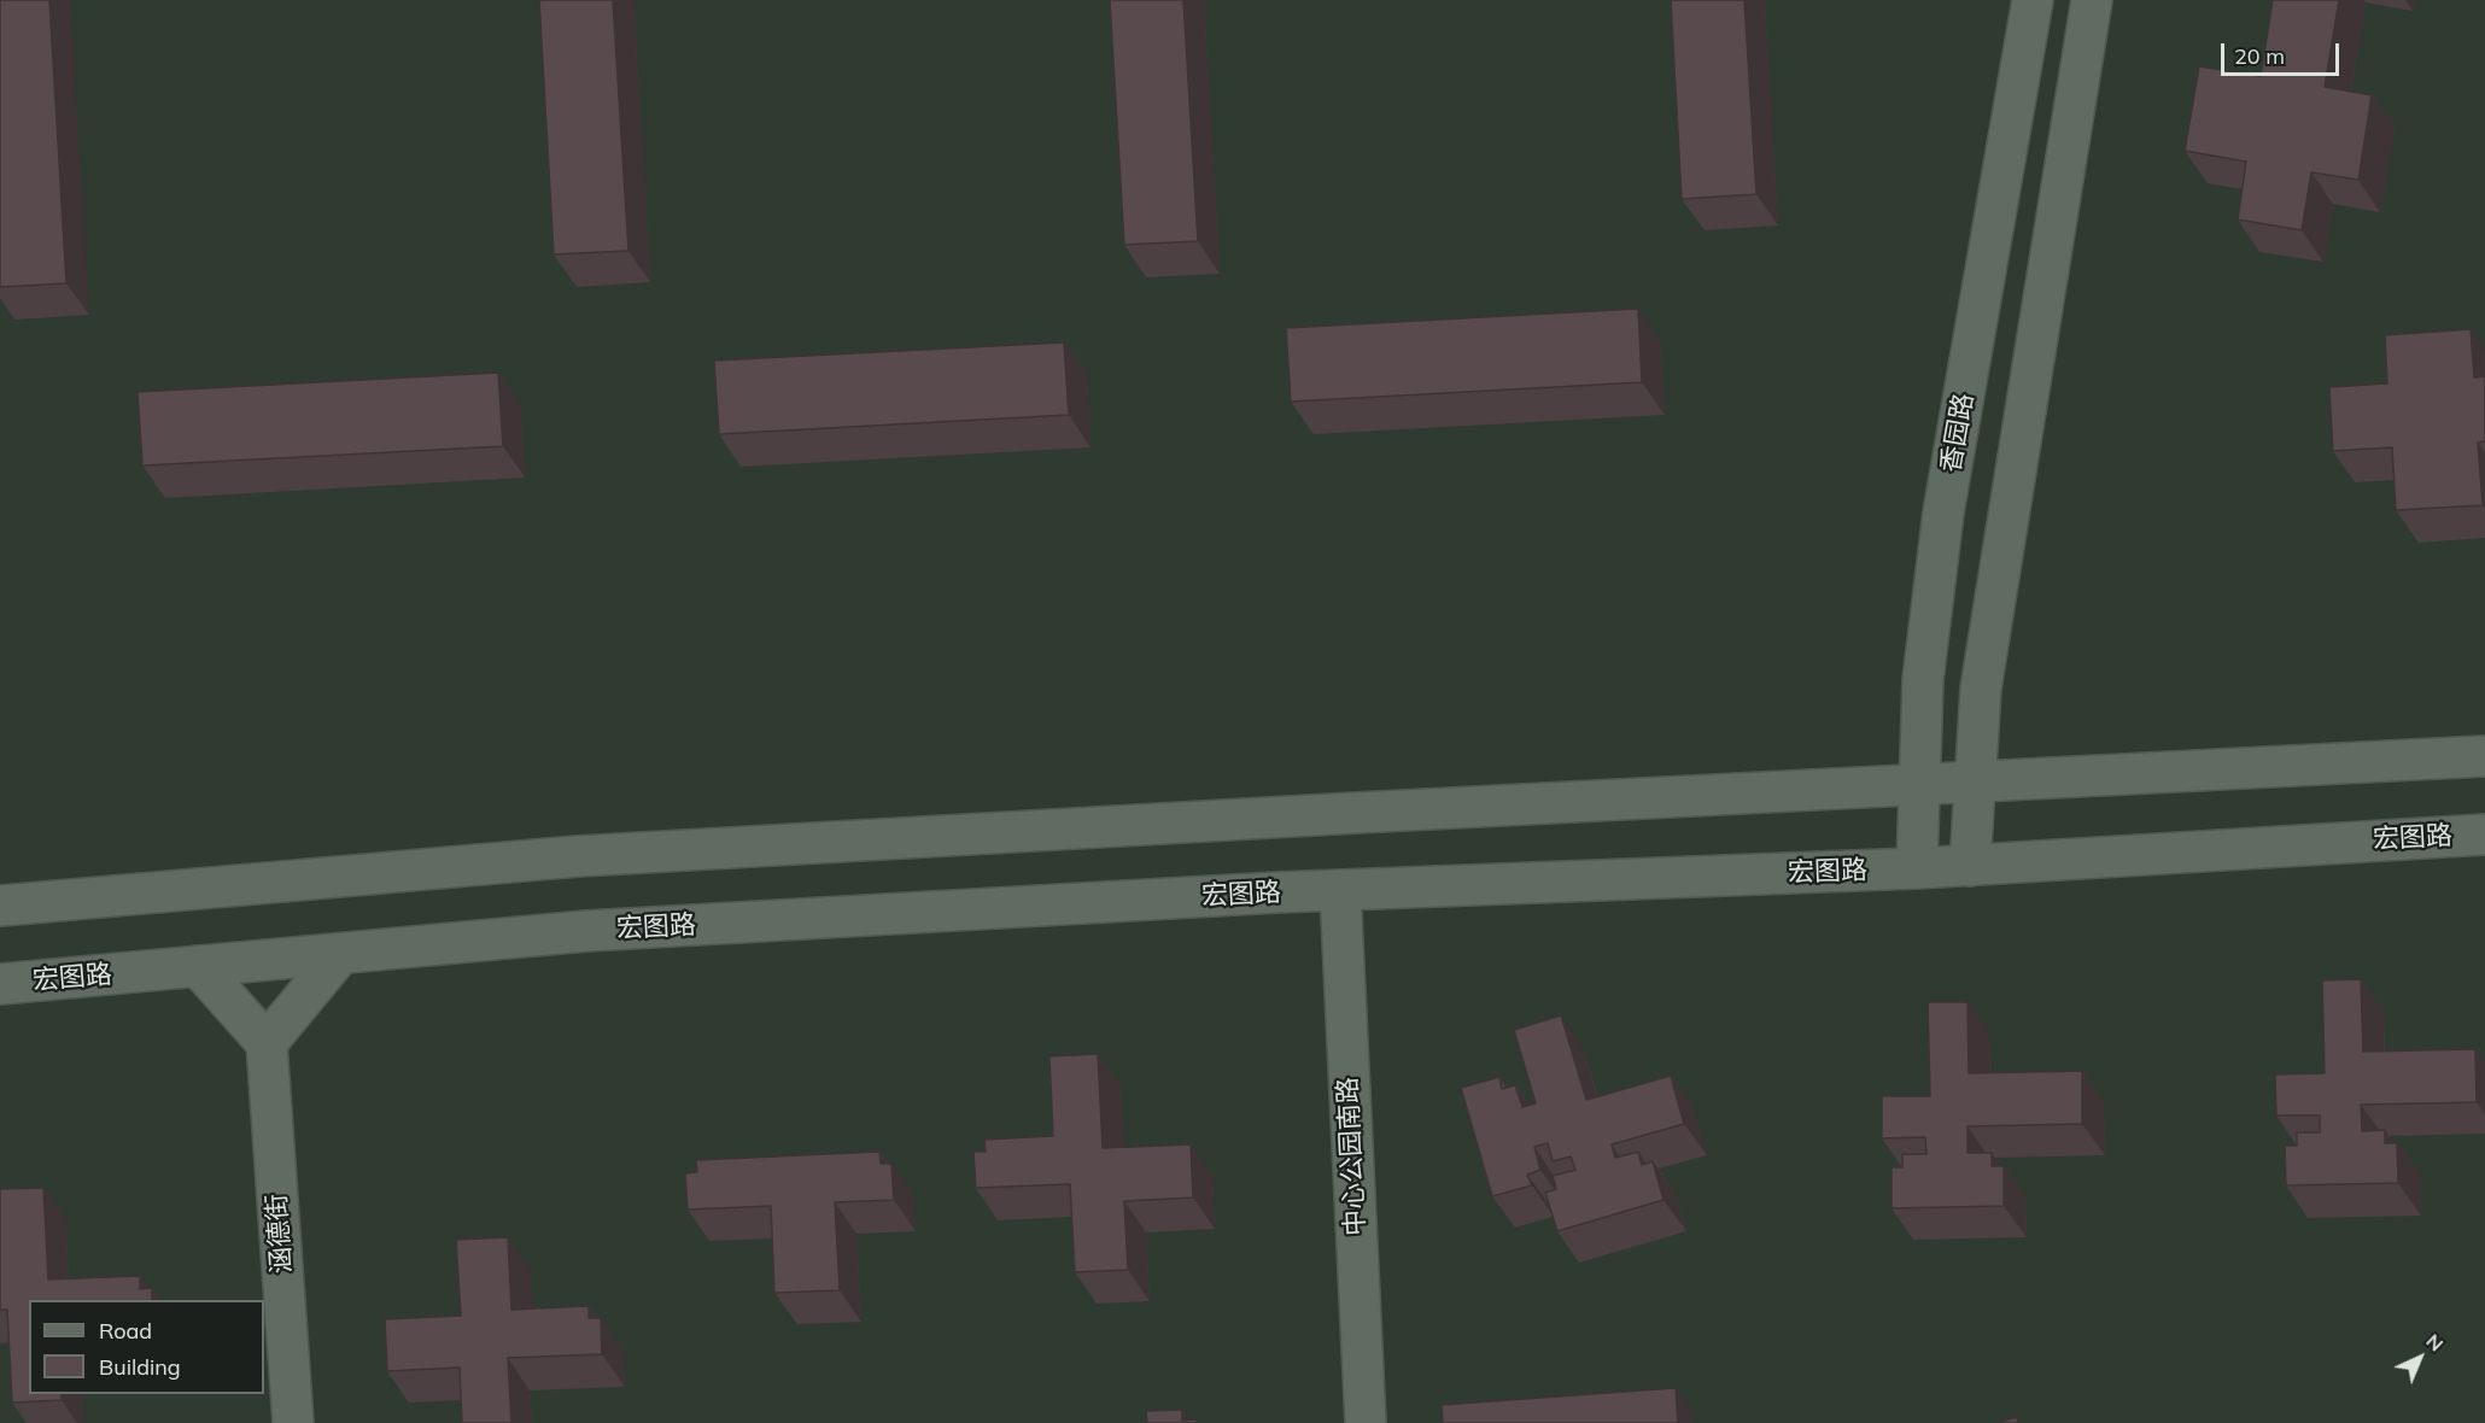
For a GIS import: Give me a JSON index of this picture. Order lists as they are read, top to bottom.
{
  "streets": {
    "main road": [
      "香园路",
      "宏图路",
      "中心公园南路",
      "涵德街"
    ]
  },
  "crossings": [
    ["香园路", "宏图路"],
    ["宏图路", "中心公园南路"]
  ],
  "legend": ["Road", "Building"],
  "scale_bar": "20 m",
  "north": "top right"
}
